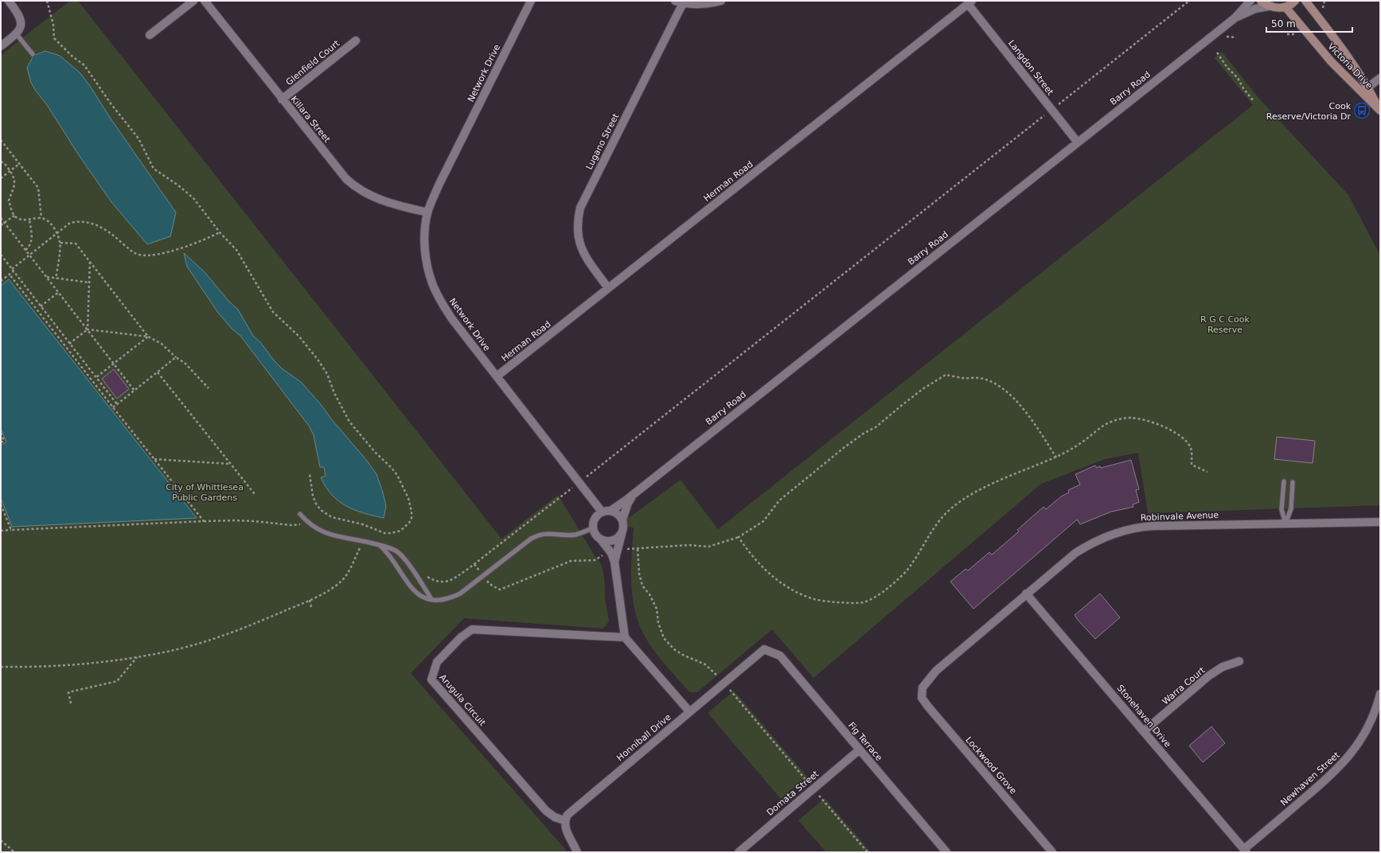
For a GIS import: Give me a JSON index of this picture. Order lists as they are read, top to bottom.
{
  "streets": {
    "street": [
      "Glenfield Court",
      "Victoria Drive",
      "Langdon Street",
      "Network Drive",
      "Barry Road",
      "Killara Street",
      "Lugano Street",
      "Herman Road",
      "Robinvale Avenue",
      "Warra Court",
      "Arugula Circuit",
      "Stonehaven Drive",
      "Honniball Drive",
      "Fig Terrace",
      "Lockwood Grove",
      "Newhaven Street",
      "Domata Street"
    ]
  },
  "crossings": [
    ["Glenfield Court", "Killara Street"],
    ["Langdon Street", "Barry Road"],
    ["Langdon Street", "Herman Road"],
    ["Network Drive", "Barry Road"],
    ["Network Drive", "Killara Street"],
    ["Network Drive", "Herman Road"],
    ["Lugano Street", "Herman Road"],
    ["Robinvale Avenue", "Stonehaven Drive"],
    ["Robinvale Avenue", "Lockwood Grove"],
    ["Warra Court", "Stonehaven Drive"],
    ["Arugula Circuit", "Honniball Drive"],
    ["Stonehaven Drive", "Newhaven Street"],
    ["Honniball Drive", "Fig Terrace"],
    ["Fig Terrace", "Domata Street"]
  ],
  "parks": ["R G C Cook Reserve", "City of Whittlesea Public Gardens"],
  "places": {
    "bus stop": ["Cook Reserve/Victoria Dr"]
  },
  "scale_bar": "50 m"
}
